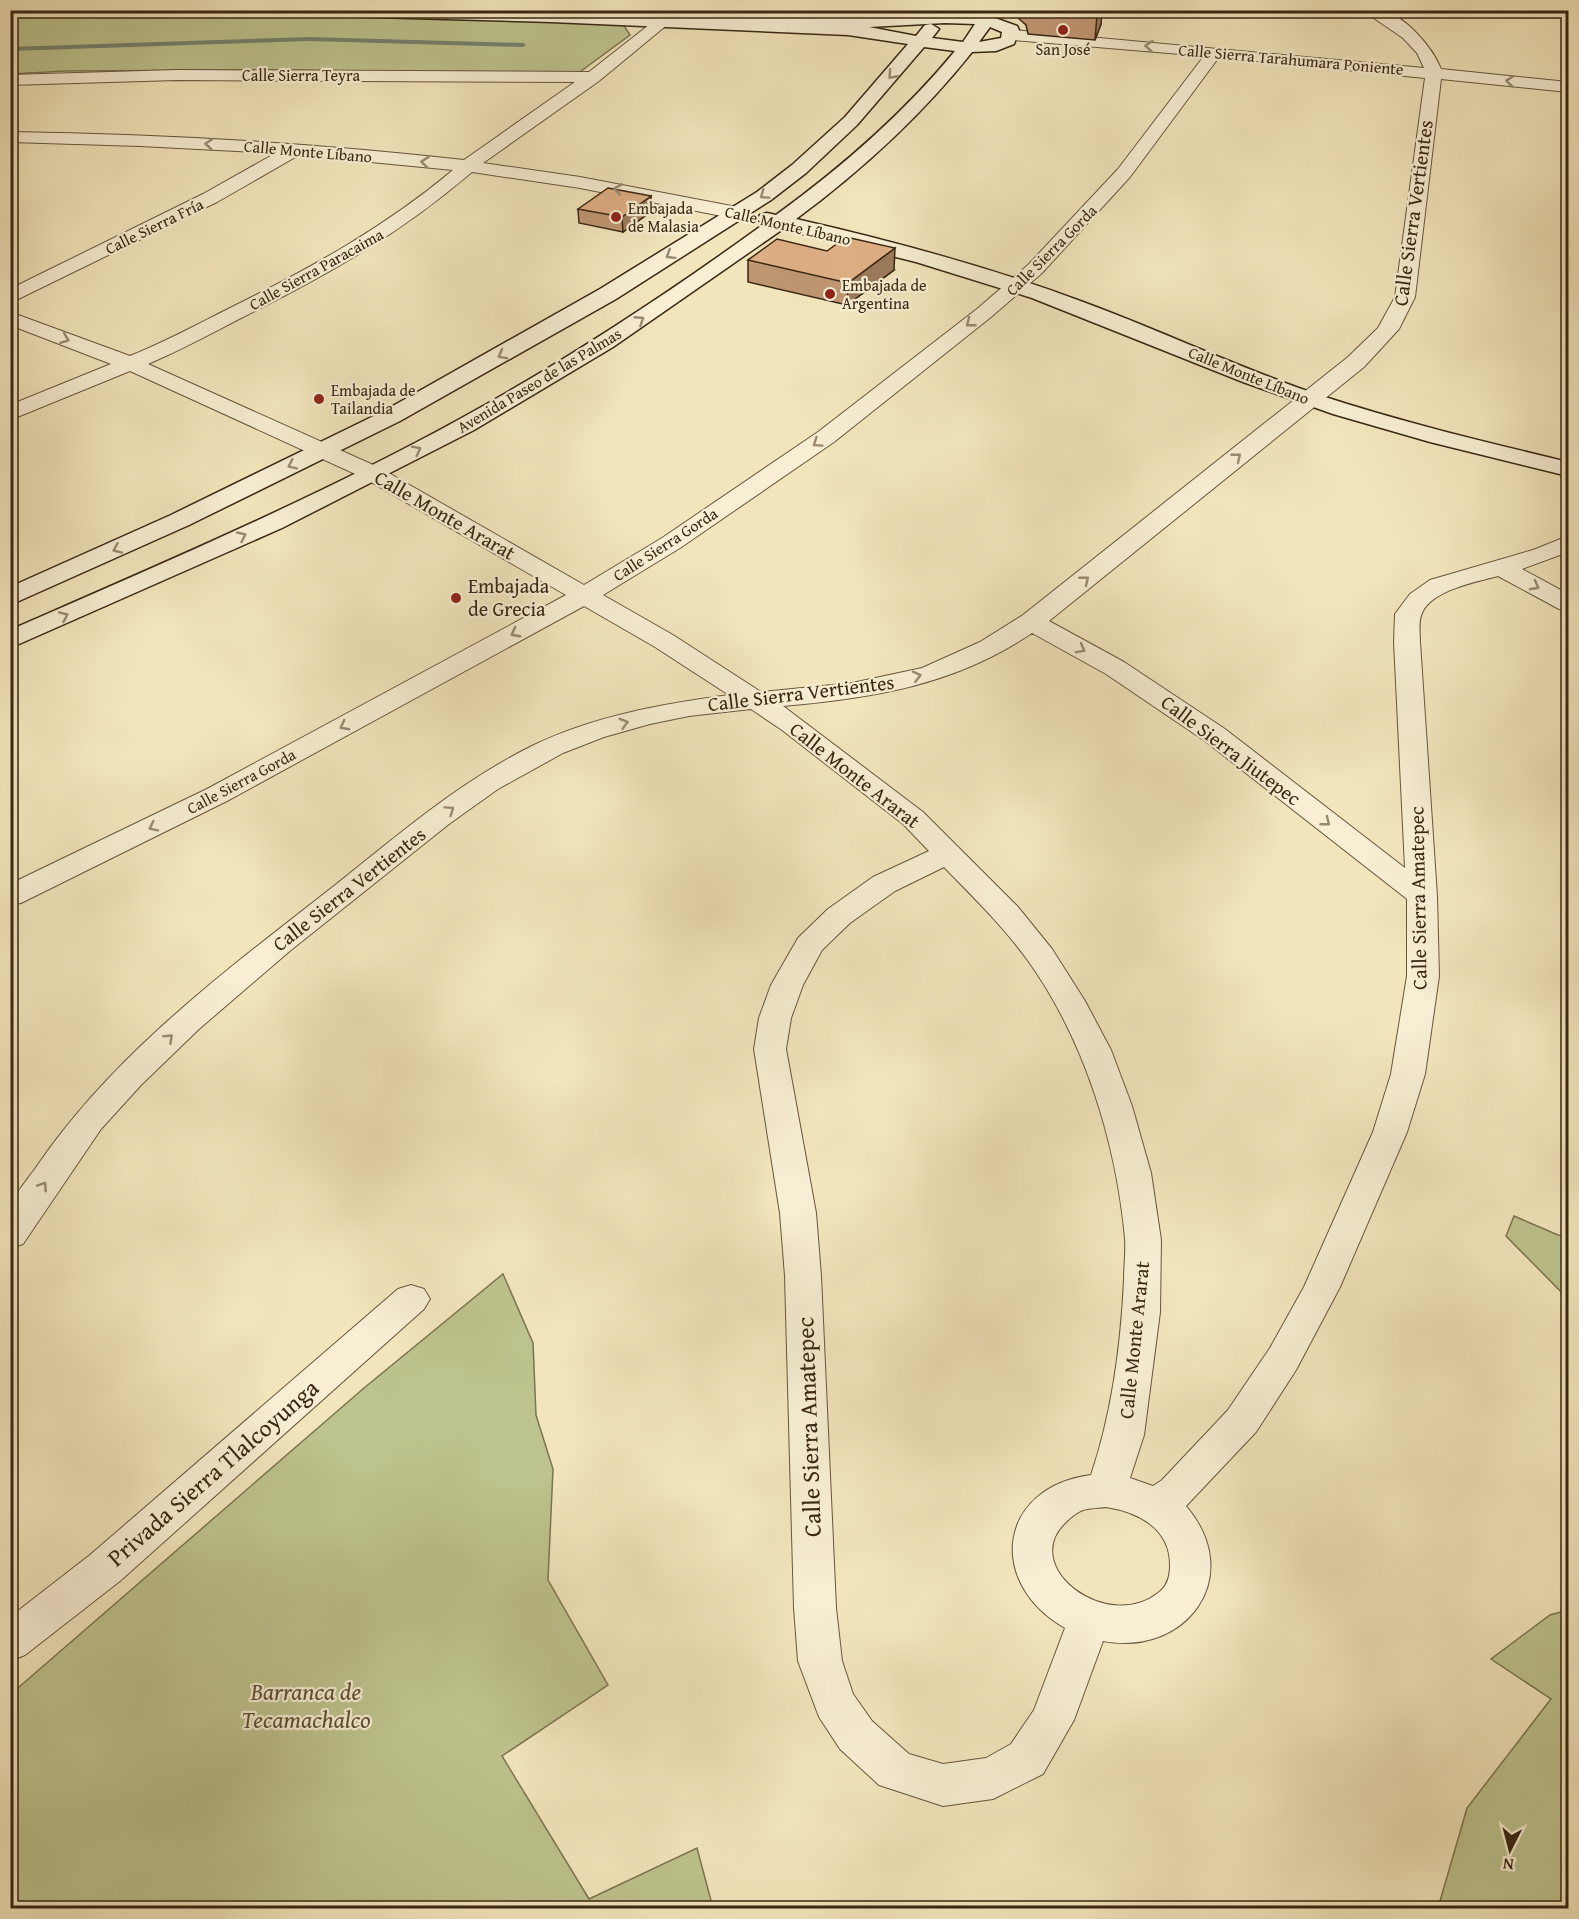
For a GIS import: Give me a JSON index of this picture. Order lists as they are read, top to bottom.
{
  "streets": {
    "main road": ["Calle Sierra Tarahumara Poniente", "Calle Monte Líbano", "Avenida Paseo de las Palmas"],
    "street": [
      "Calle Sierra Teyra",
      "Calle Sierra Vertientes",
      "Calle Sierra Fría",
      "Calle Sierra Gorda",
      "Calle Sierra Paracaima",
      "Calle Monte Ararat",
      "Calle Sierra Jiutepec",
      "Calle Sierra Amatepec",
      "Privada Sierra Tlalcoyunga"
    ]
  },
  "crossings": [
    ["Calle Sierra Tarahumara Poniente", "Calle Sierra Vertientes"],
    ["Calle Sierra Tarahumara Poniente", "Calle Sierra Gorda"],
    ["Calle Sierra Tarahumara Poniente", "Calle Sierra Paracaima"],
    ["Calle Sierra Tarahumara Poniente", "Avenida Paseo de las Palmas"],
    ["Calle Sierra Teyra", "Calle Sierra Paracaima"],
    ["Calle Monte Líbano", "Calle Sierra Vertientes"],
    ["Calle Monte Líbano", "Calle Sierra Fría"],
    ["Calle Monte Líbano", "Calle Sierra Gorda"],
    ["Calle Monte Líbano", "Calle Sierra Paracaima"],
    ["Calle Monte Líbano", "Avenida Paseo de las Palmas"],
    ["Calle Sierra Vertientes", "Calle Monte Ararat"],
    ["Calle Sierra Vertientes", "Calle Sierra Jiutepec"],
    ["Calle Sierra Gorda", "Calle Monte Ararat"],
    ["Calle Sierra Paracaima", "Calle Monte Ararat"],
    ["Avenida Paseo de las Palmas", "Calle Monte Ararat"],
    ["Calle Monte Ararat", "Calle Sierra Amatepec"],
    ["Calle Sierra Jiutepec", "Calle Sierra Amatepec"]
  ],
  "one_way": [
    "Calle Monte Líbano",
    "Calle Sierra Vertientes",
    "Calle Sierra Gorda",
    "Calle Sierra Jiutepec"
  ],
  "parks": ["Barranca de Tecamachalco"],
  "places": [
    "San José",
    "Embajada de Malasia",
    "Embajada de Argentina",
    "Embajada de Tailandia",
    "Embajada de Grecia"
  ],
  "north": "bottom"
}
